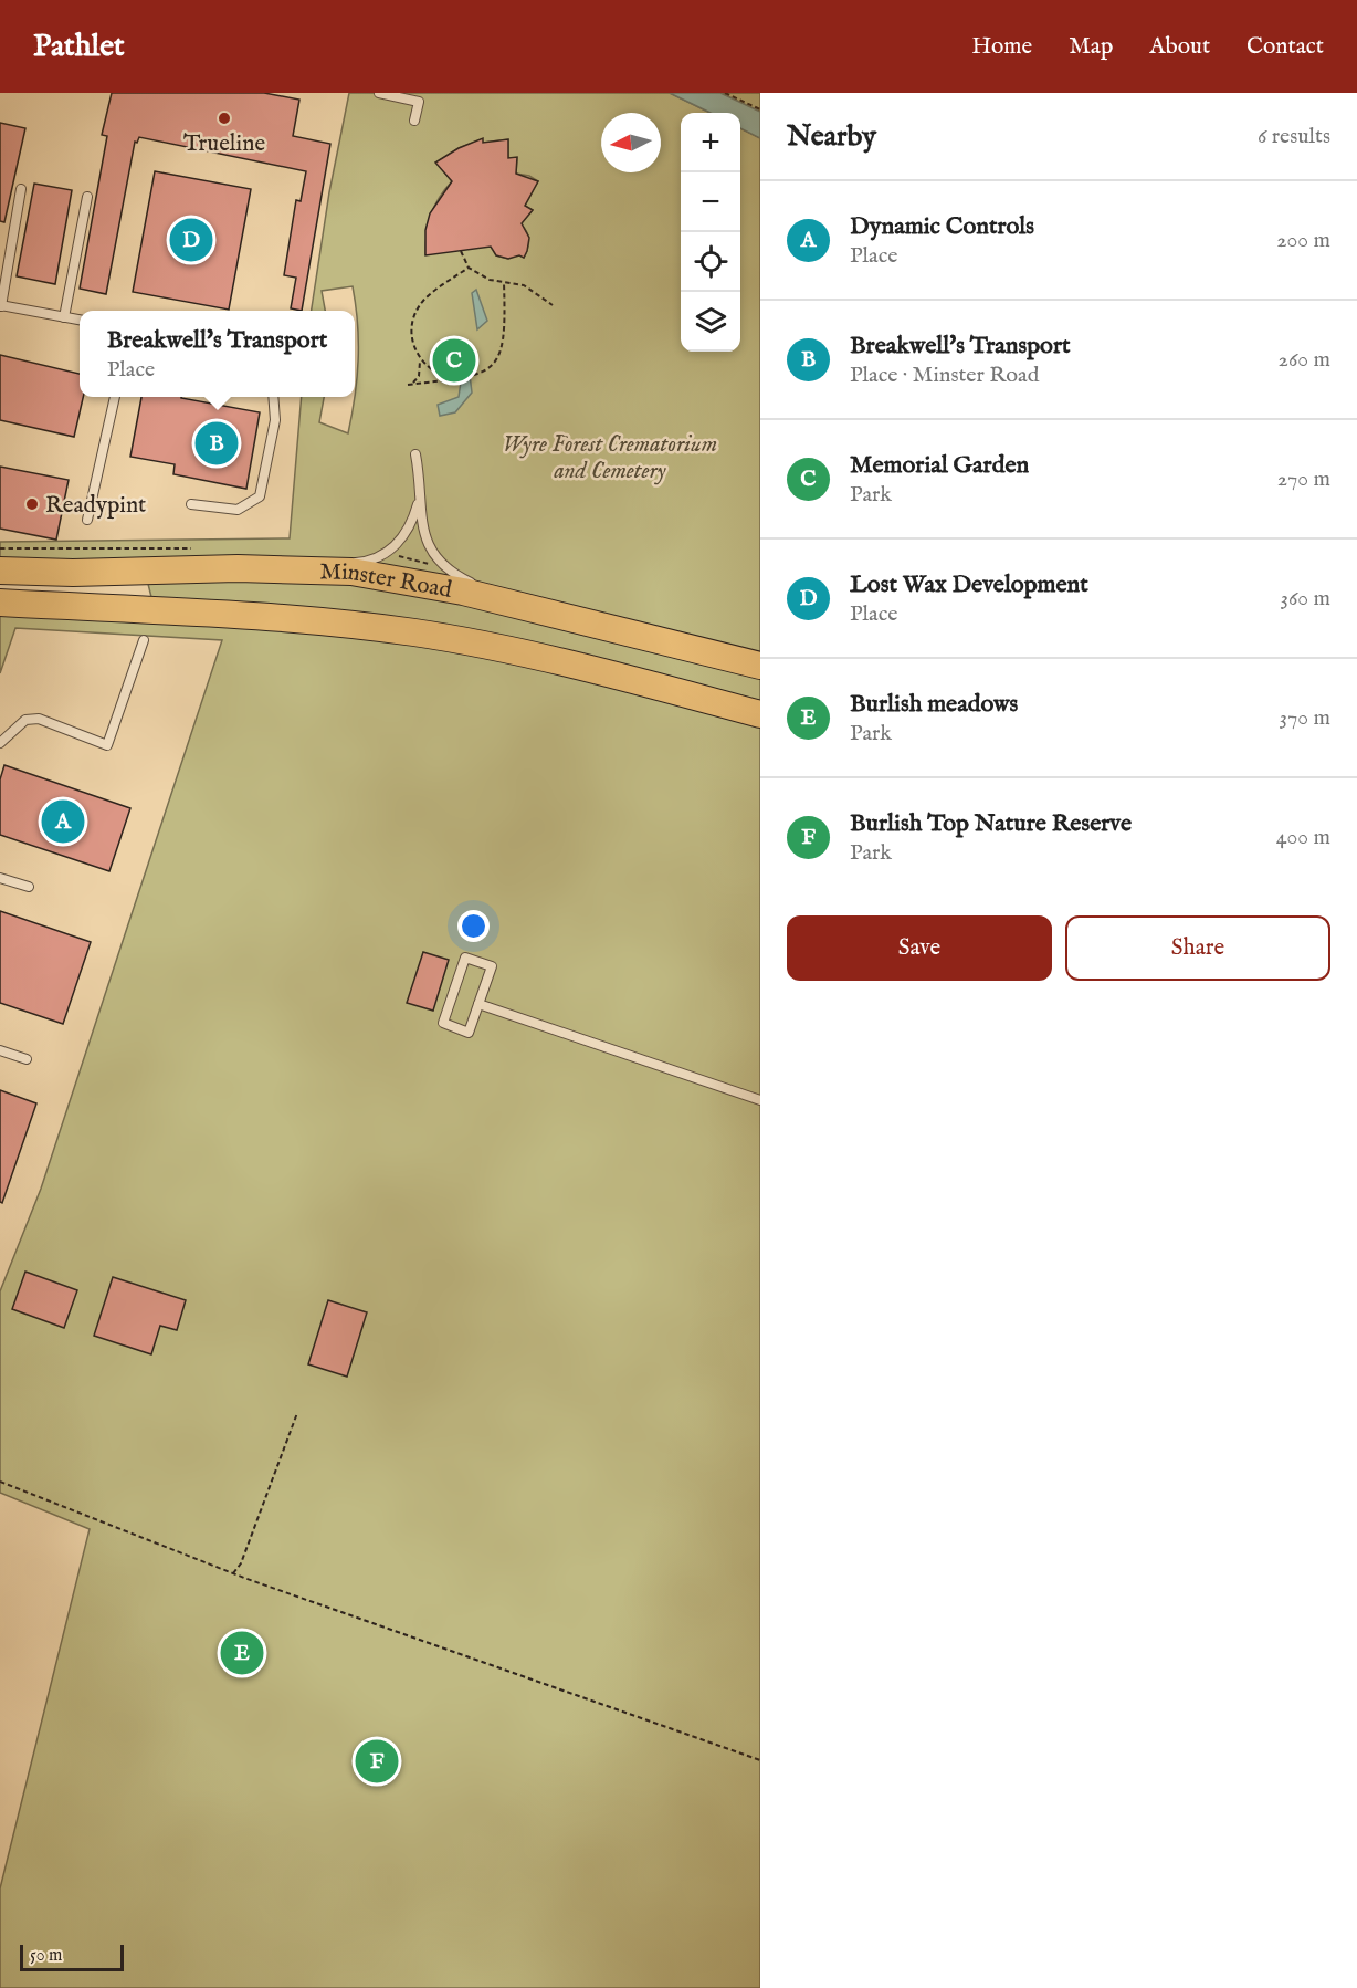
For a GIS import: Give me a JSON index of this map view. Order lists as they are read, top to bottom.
{
  "streets": {
    "main road": ["Minster Road"]
  },
  "parks": ["Wyre Forest Crematorium and Cemetery"],
  "places": ["Trueline", "Readypint"],
  "scale_bar": "50 m",
  "north": "left",
  "page": {
    "header": "Pathlet",
    "nav": [
      "Home",
      "Map",
      "About",
      "Contact"
    ],
    "heading": ["Nearby", "6 results"],
    "map_buttons": ["+", "−"],
    "list": [
      {
        "mark": "A",
        "name": "Dynamic Controls",
        "note": "Place",
        "value": "200 m"
      },
      {
        "mark": "B",
        "name": "Breakwell's Transport",
        "note": "Place · Minster Road",
        "value": "260 m"
      },
      {
        "mark": "C",
        "name": "Memorial Garden",
        "note": "Park",
        "value": "270 m"
      },
      {
        "mark": "D",
        "name": "Lost Wax Development",
        "note": "Place",
        "value": "360 m"
      },
      {
        "mark": "E",
        "name": "Burlish meadows",
        "note": "Park",
        "value": "370 m"
      },
      {
        "mark": "F",
        "name": "Burlish Top Nature Reserve",
        "note": "Park",
        "value": "400 m"
      }
    ],
    "pins": [
      "D",
      "C",
      "B",
      "A",
      "E",
      "F"
    ],
    "popup": ["Breakwell's Transport", "Place"],
    "buttons": ["Save", "Share"],
    "scale": "50 m"
  }
}
